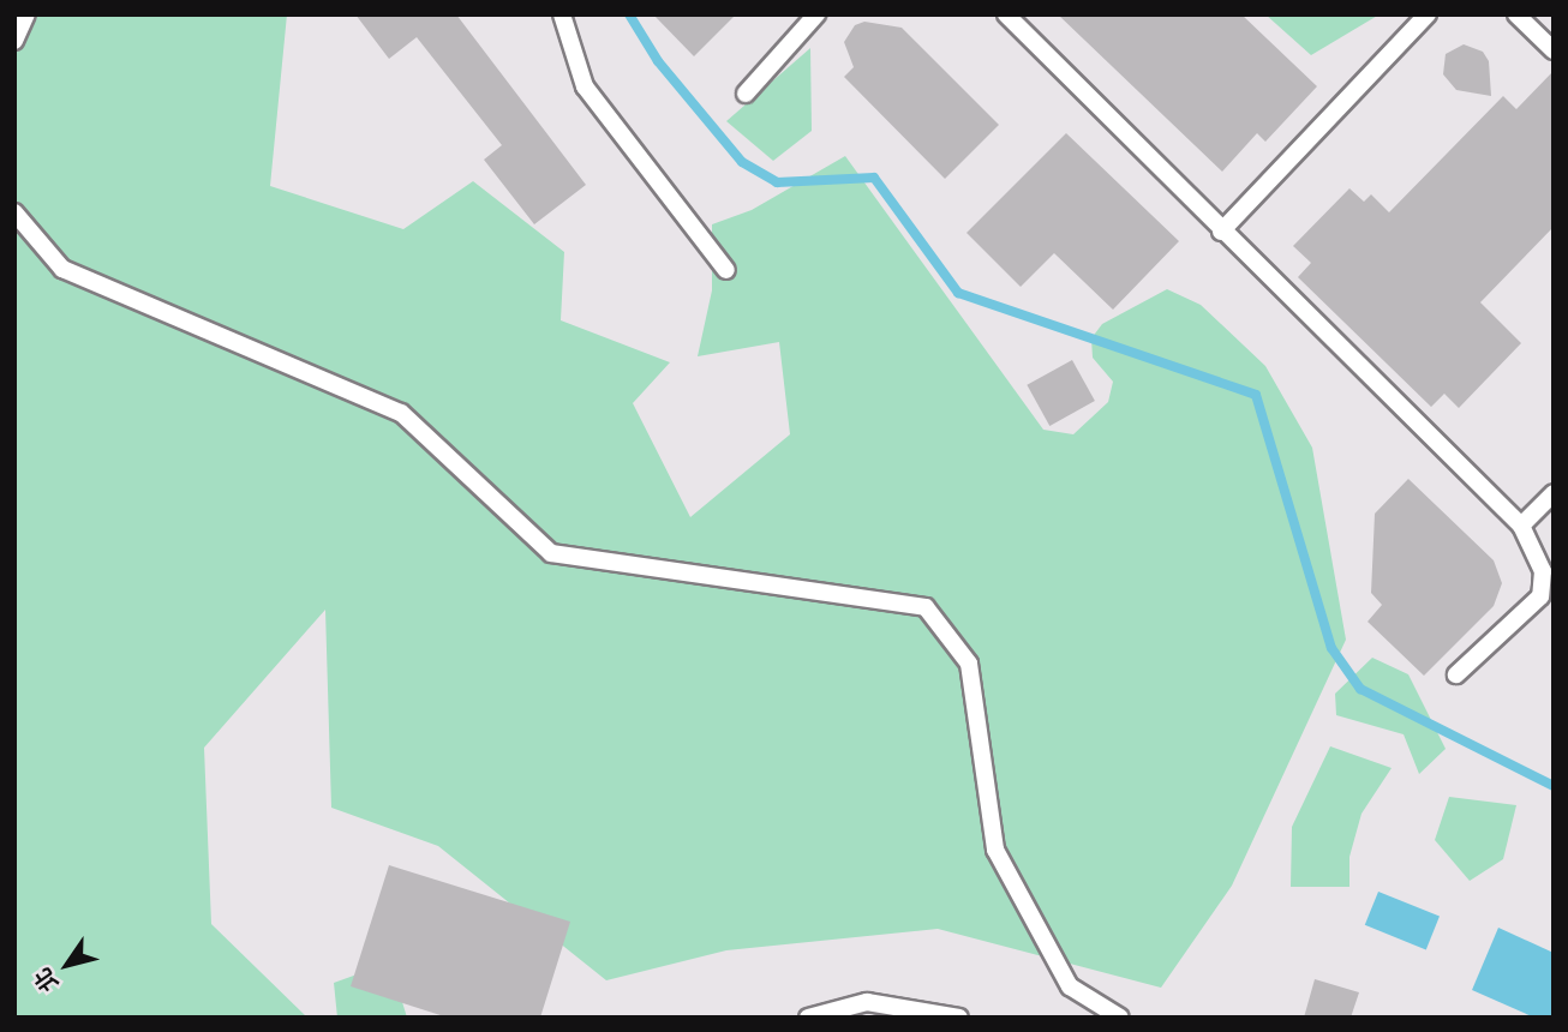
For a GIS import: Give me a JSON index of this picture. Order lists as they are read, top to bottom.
{
  "north": "bottom left"
}
